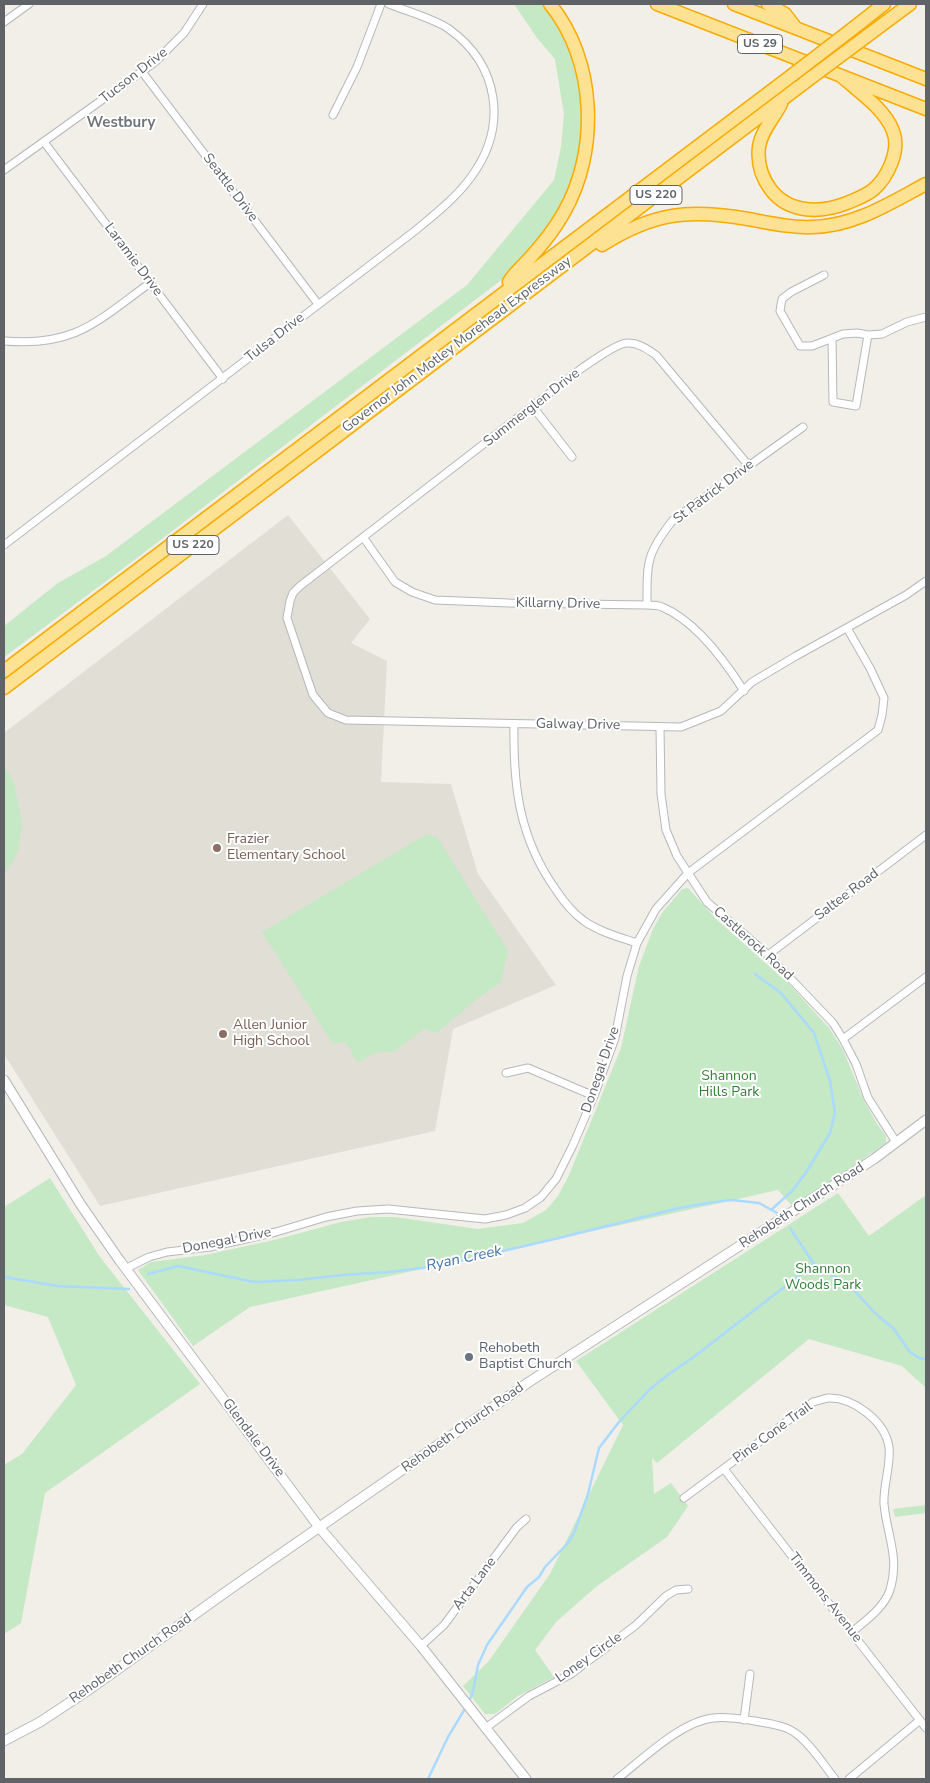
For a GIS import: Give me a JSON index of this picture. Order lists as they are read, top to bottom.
{
  "streets": {
    "highway": ["US 29", "US 220", "Governor John Motley Morehead Expressway"],
    "street": [
      "Tucson Drive",
      "Seattle Drive",
      "Laramie Drive",
      "Tulsa Drive",
      "Summerglen Drive",
      "St Patrick Drive",
      "Killarny Drive",
      "Galway Drive",
      "Saltee Road",
      "Castlerock Road",
      "Donegal Drive",
      "Rehobeth Church Road",
      "Pine Cone Trail",
      "Glendale Drive",
      "Arta Lane",
      "Timmons Avenue",
      "Loney Circle"
    ]
  },
  "crossings": [
    ["Tucson Drive", "Seattle Drive"],
    ["Tucson Drive", "Laramie Drive"],
    ["Seattle Drive", "Tulsa Drive"],
    ["Laramie Drive", "Tulsa Drive"],
    ["Summerglen Drive", "St Patrick Drive"],
    ["Summerglen Drive", "Killarny Drive"],
    ["Summerglen Drive", "Galway Drive"],
    ["St Patrick Drive", "Killarny Drive"],
    ["Killarny Drive", "Galway Drive"],
    ["Galway Drive", "Castlerock Road"],
    ["Galway Drive", "Donegal Drive"],
    ["Saltee Road", "Castlerock Road"],
    ["Castlerock Road", "Donegal Drive"],
    ["Castlerock Road", "Rehobeth Church Road"],
    ["Donegal Drive", "Glendale Drive"],
    ["Rehobeth Church Road", "Glendale Drive"],
    ["Pine Cone Trail", "Timmons Avenue"],
    ["Glendale Drive", "Arta Lane"],
    ["Glendale Drive", "Loney Circle"]
  ],
  "districts": ["Westbury"],
  "water": ["Ryan Creek"],
  "parks": ["Shannon Hills Park", "Shannon Woods Park"],
  "places": ["Frazier Elementary School", "Allen Junior High School", "Rehobeth Baptist Church"]
}
